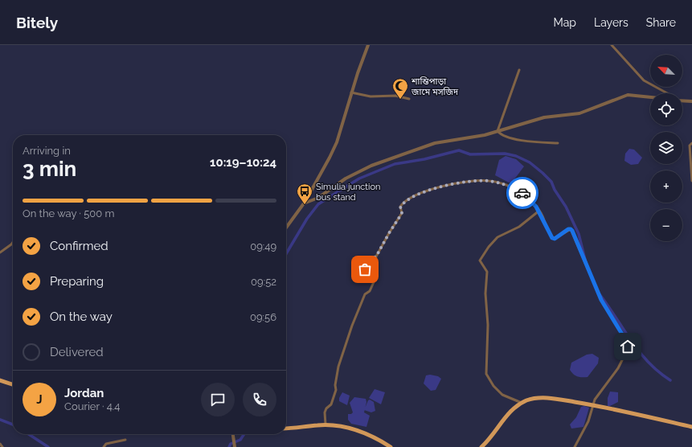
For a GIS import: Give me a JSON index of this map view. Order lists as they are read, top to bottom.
{
  "places": {
    "mosque": ["শান্তিপাড়া জামে মসজিদ"],
    "bus stop": ["Simulia junction bus stand"]
  },
  "north": "top left",
  "page": {
    "header": "Bitely",
    "nav": ["Map", "Layers", "Share"],
    "map_buttons": ["+", "−"],
    "heading": ["3 min", "Arriving in", "10:19–10:24"],
    "panel": ["Jordan", "Courier · 4.4"],
    "bar": "On the way · 500 m",
    "list": [
      ["Confirmed", "09:49"],
      ["Preparing", "09:52"],
      ["On the way", "09:56"],
      "Delivered"
    ],
    "round": "J"
  }
}
